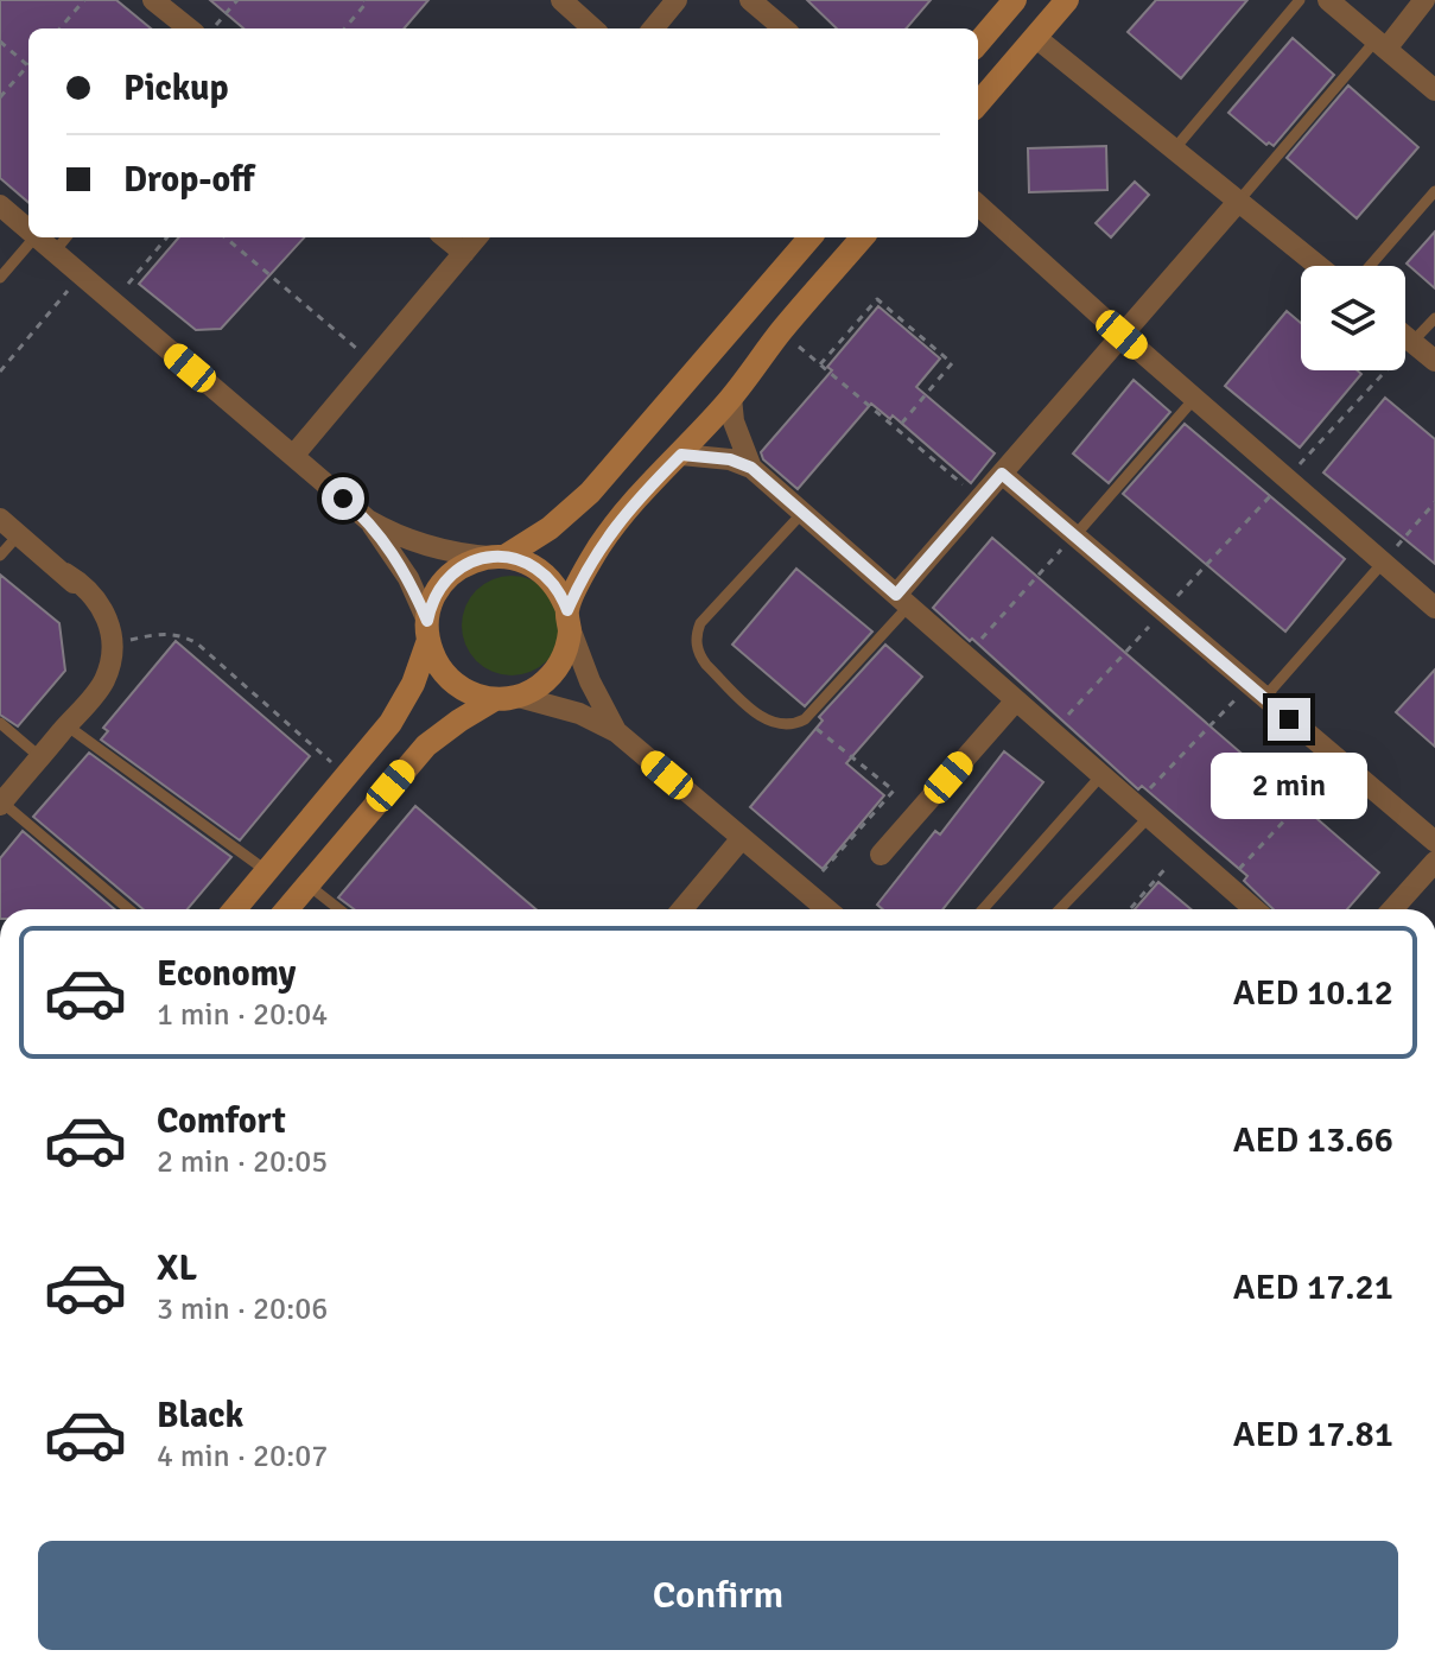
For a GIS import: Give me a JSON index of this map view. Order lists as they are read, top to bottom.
{
  "page": {
    "banner": ["Pickup", "Drop-off"],
    "bubble": "2 min",
    "list": [
      {
        "name": "Economy",
        "note": "1 min · 20:04",
        "value": "AED 10.12"
      },
      {
        "name": "Comfort",
        "note": "2 min · 20:05",
        "value": "AED 13.66"
      },
      {
        "name": "XL",
        "note": "3 min · 20:06",
        "value": "AED 17.21"
      },
      {
        "name": "Black",
        "note": "4 min · 20:07",
        "value": "AED 17.81"
      }
    ],
    "buttons": "Confirm"
  }
}
